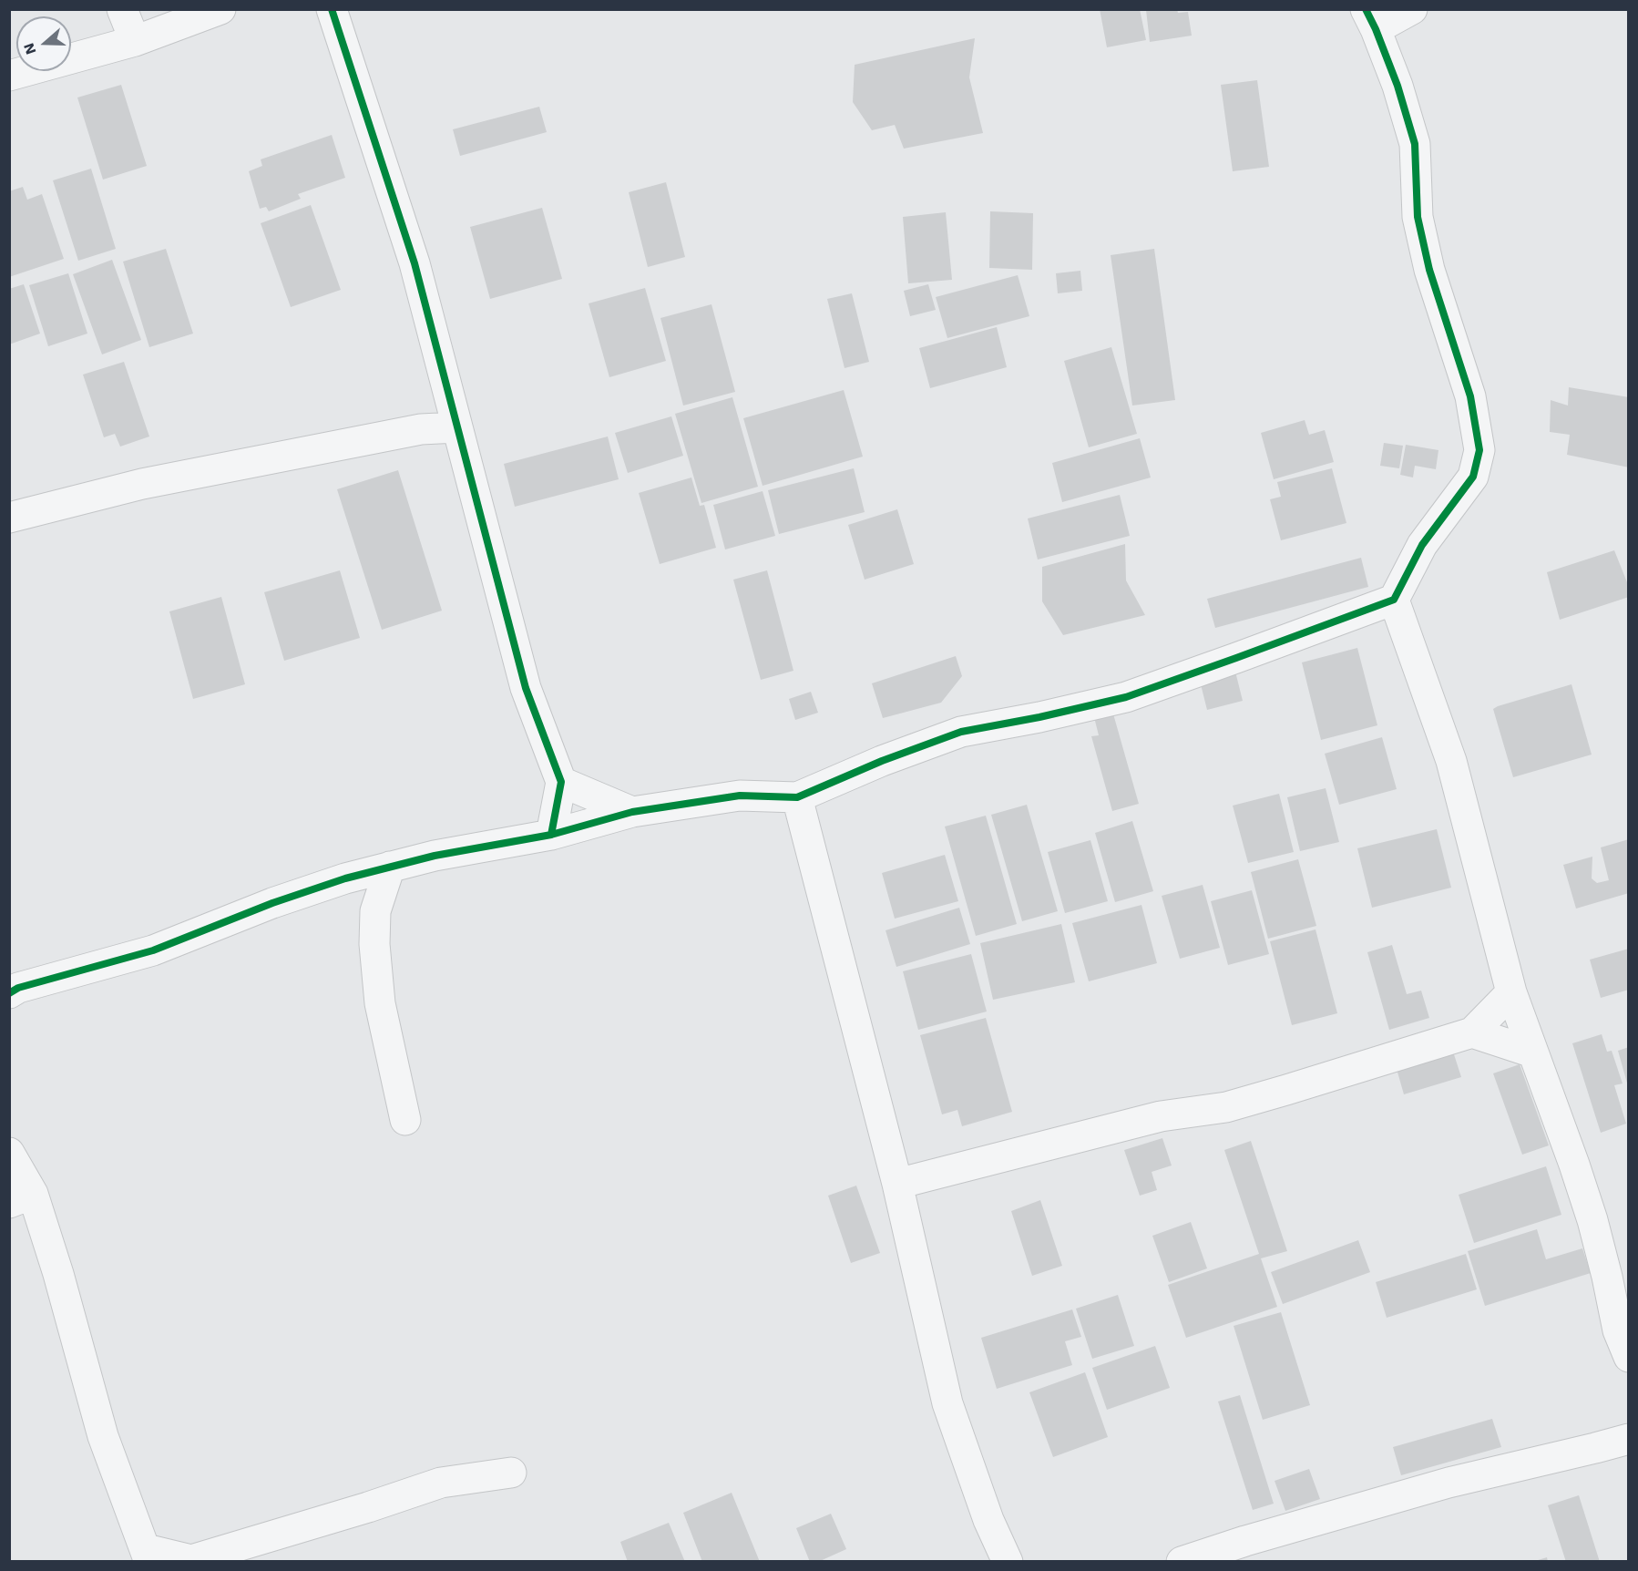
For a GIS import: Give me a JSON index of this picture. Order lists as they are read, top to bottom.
{
  "north": "left"
}
